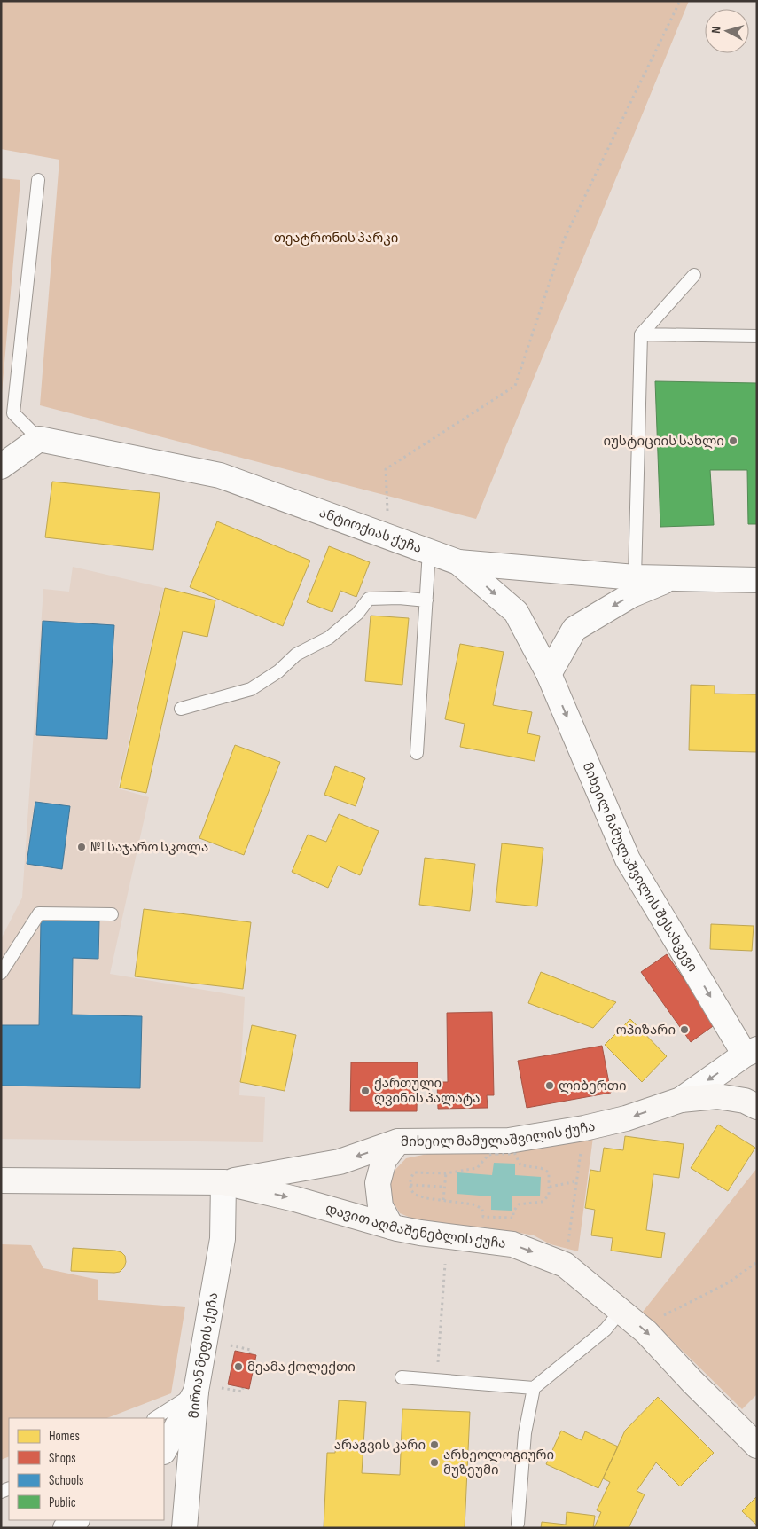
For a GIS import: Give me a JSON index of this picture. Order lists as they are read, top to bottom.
{
  "streets": {
    "main road": ["მიხეილ მამულაშვილის ქუჩა", "დავით აღმაშენებლის ქუჩა"],
    "street": ["ანტიოქიას ქუჩა", "მიხეილ მამულაშვილის შესახვევი", "მირიან მეფის ქუჩა"]
  },
  "crossings": [
    ["ანტიოქიას ქუჩა", "მიხეილ მამულაშვილის შესახვევი"],
    ["მიხეილ მამულაშვილის შესახვევი", "მიხეილ მამულაშვილის ქუჩა"],
    ["მიხეილ მამულაშვილის ქუჩა", "დავით აღმაშენებლის ქუჩა"],
    ["მიხეილ მამულაშვილის ქუჩა", "მირიან მეფის ქუჩა"],
    ["დავით აღმაშენებლის ქუჩა", "მირიან მეფის ქუჩა"]
  ],
  "one_way": ["მიხეილ მამულაშვილის შესახვევი", "მიხეილ მამულაშვილის ქუჩა", "დავით აღმაშენებლის ქუჩა"],
  "parks": ["თეატრონის პარკი"],
  "places": [
    "იუსტიციის სახლი",
    "№1 საჯარო სკოლა",
    "ოპიზარი",
    "ლიბერთი",
    "ქართული ღვინის პალატა",
    "მეამა ქოლექთი",
    "არაგვის კარი",
    "არხეოლოგიური მუზეუმი"
  ],
  "legend": [
    "Homes",
    "Shops",
    "Schools",
    "Public"
  ],
  "north": "left"
}
